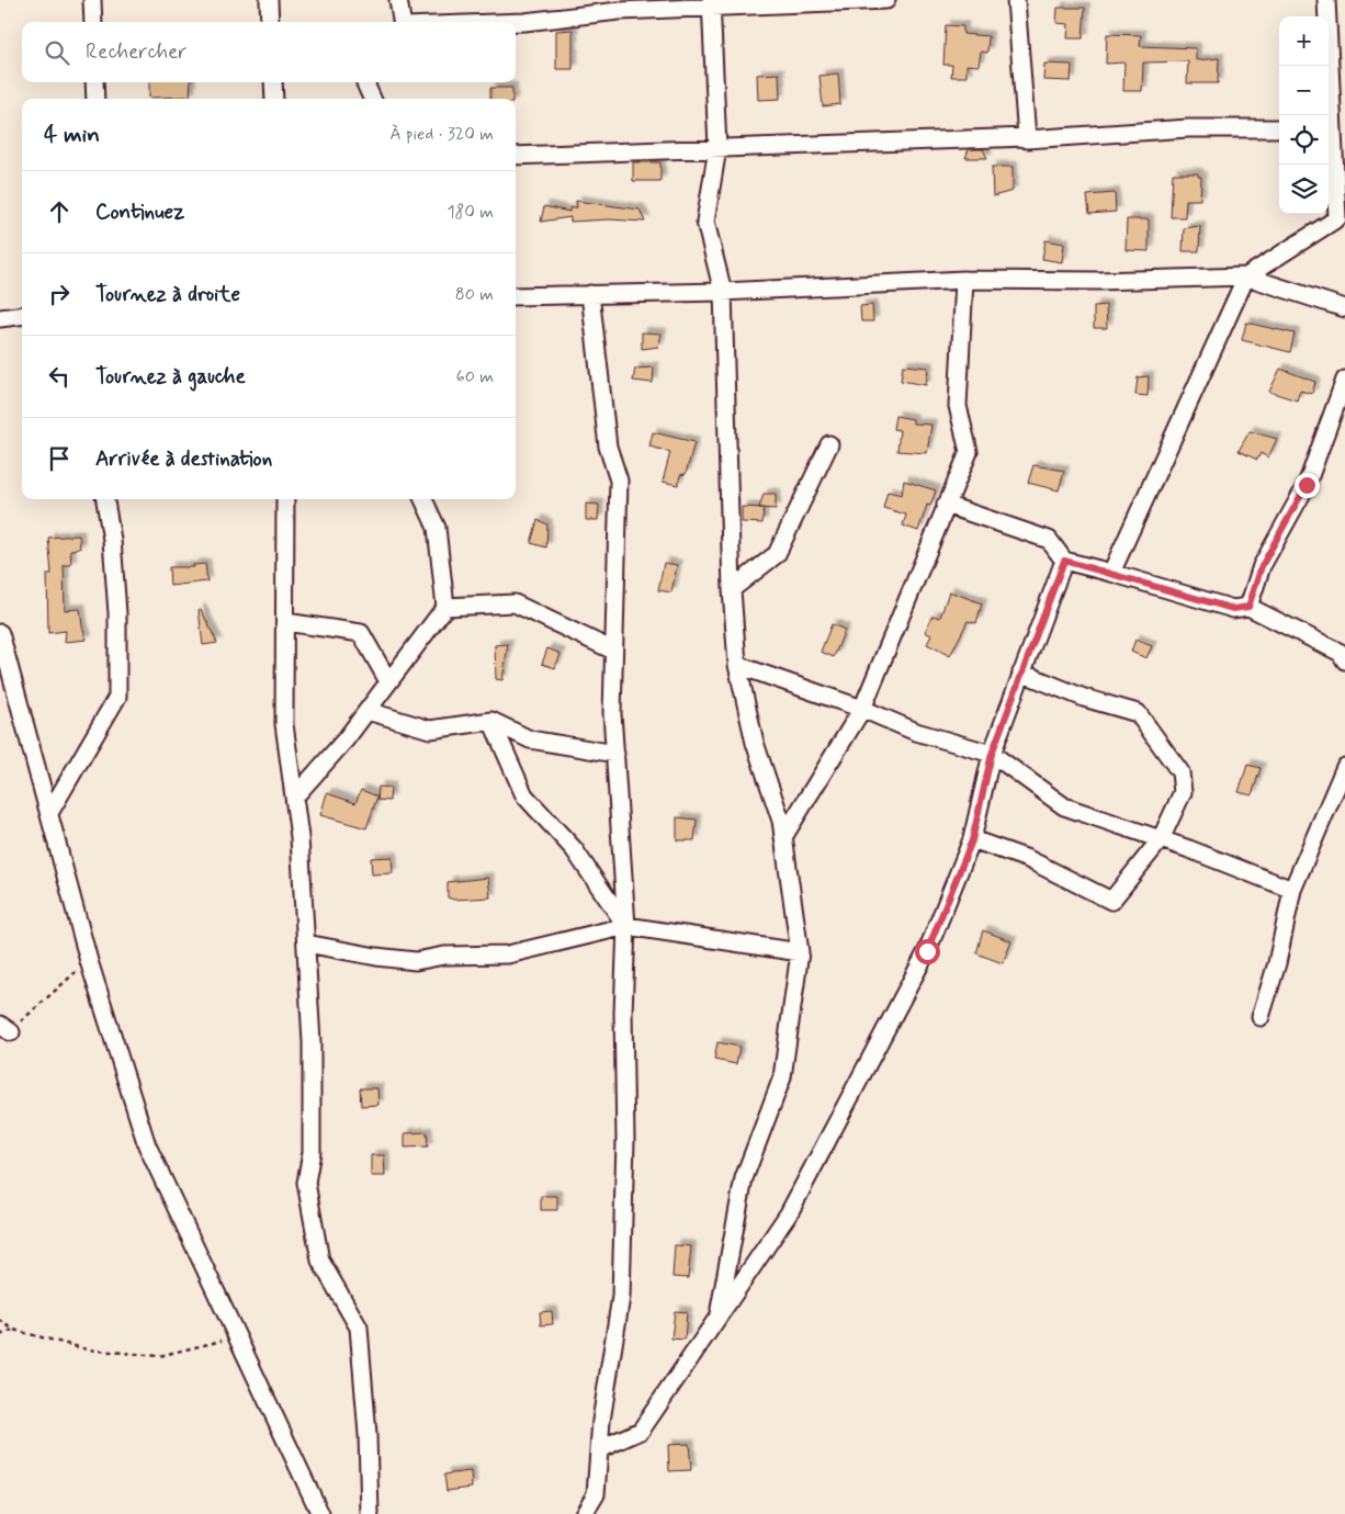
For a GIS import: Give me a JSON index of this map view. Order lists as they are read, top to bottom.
{
  "page": {
    "map_buttons": ["+", "−"],
    "search": "Rechercher",
    "heading": ["4 min", "À pied · 320 m"],
    "list": [
      ["Continuez", "180 m"],
      ["Tournez à droite", "80 m"],
      ["Tournez à gauche", "60 m"],
      "Arrivée à destination"
    ]
  }
}
